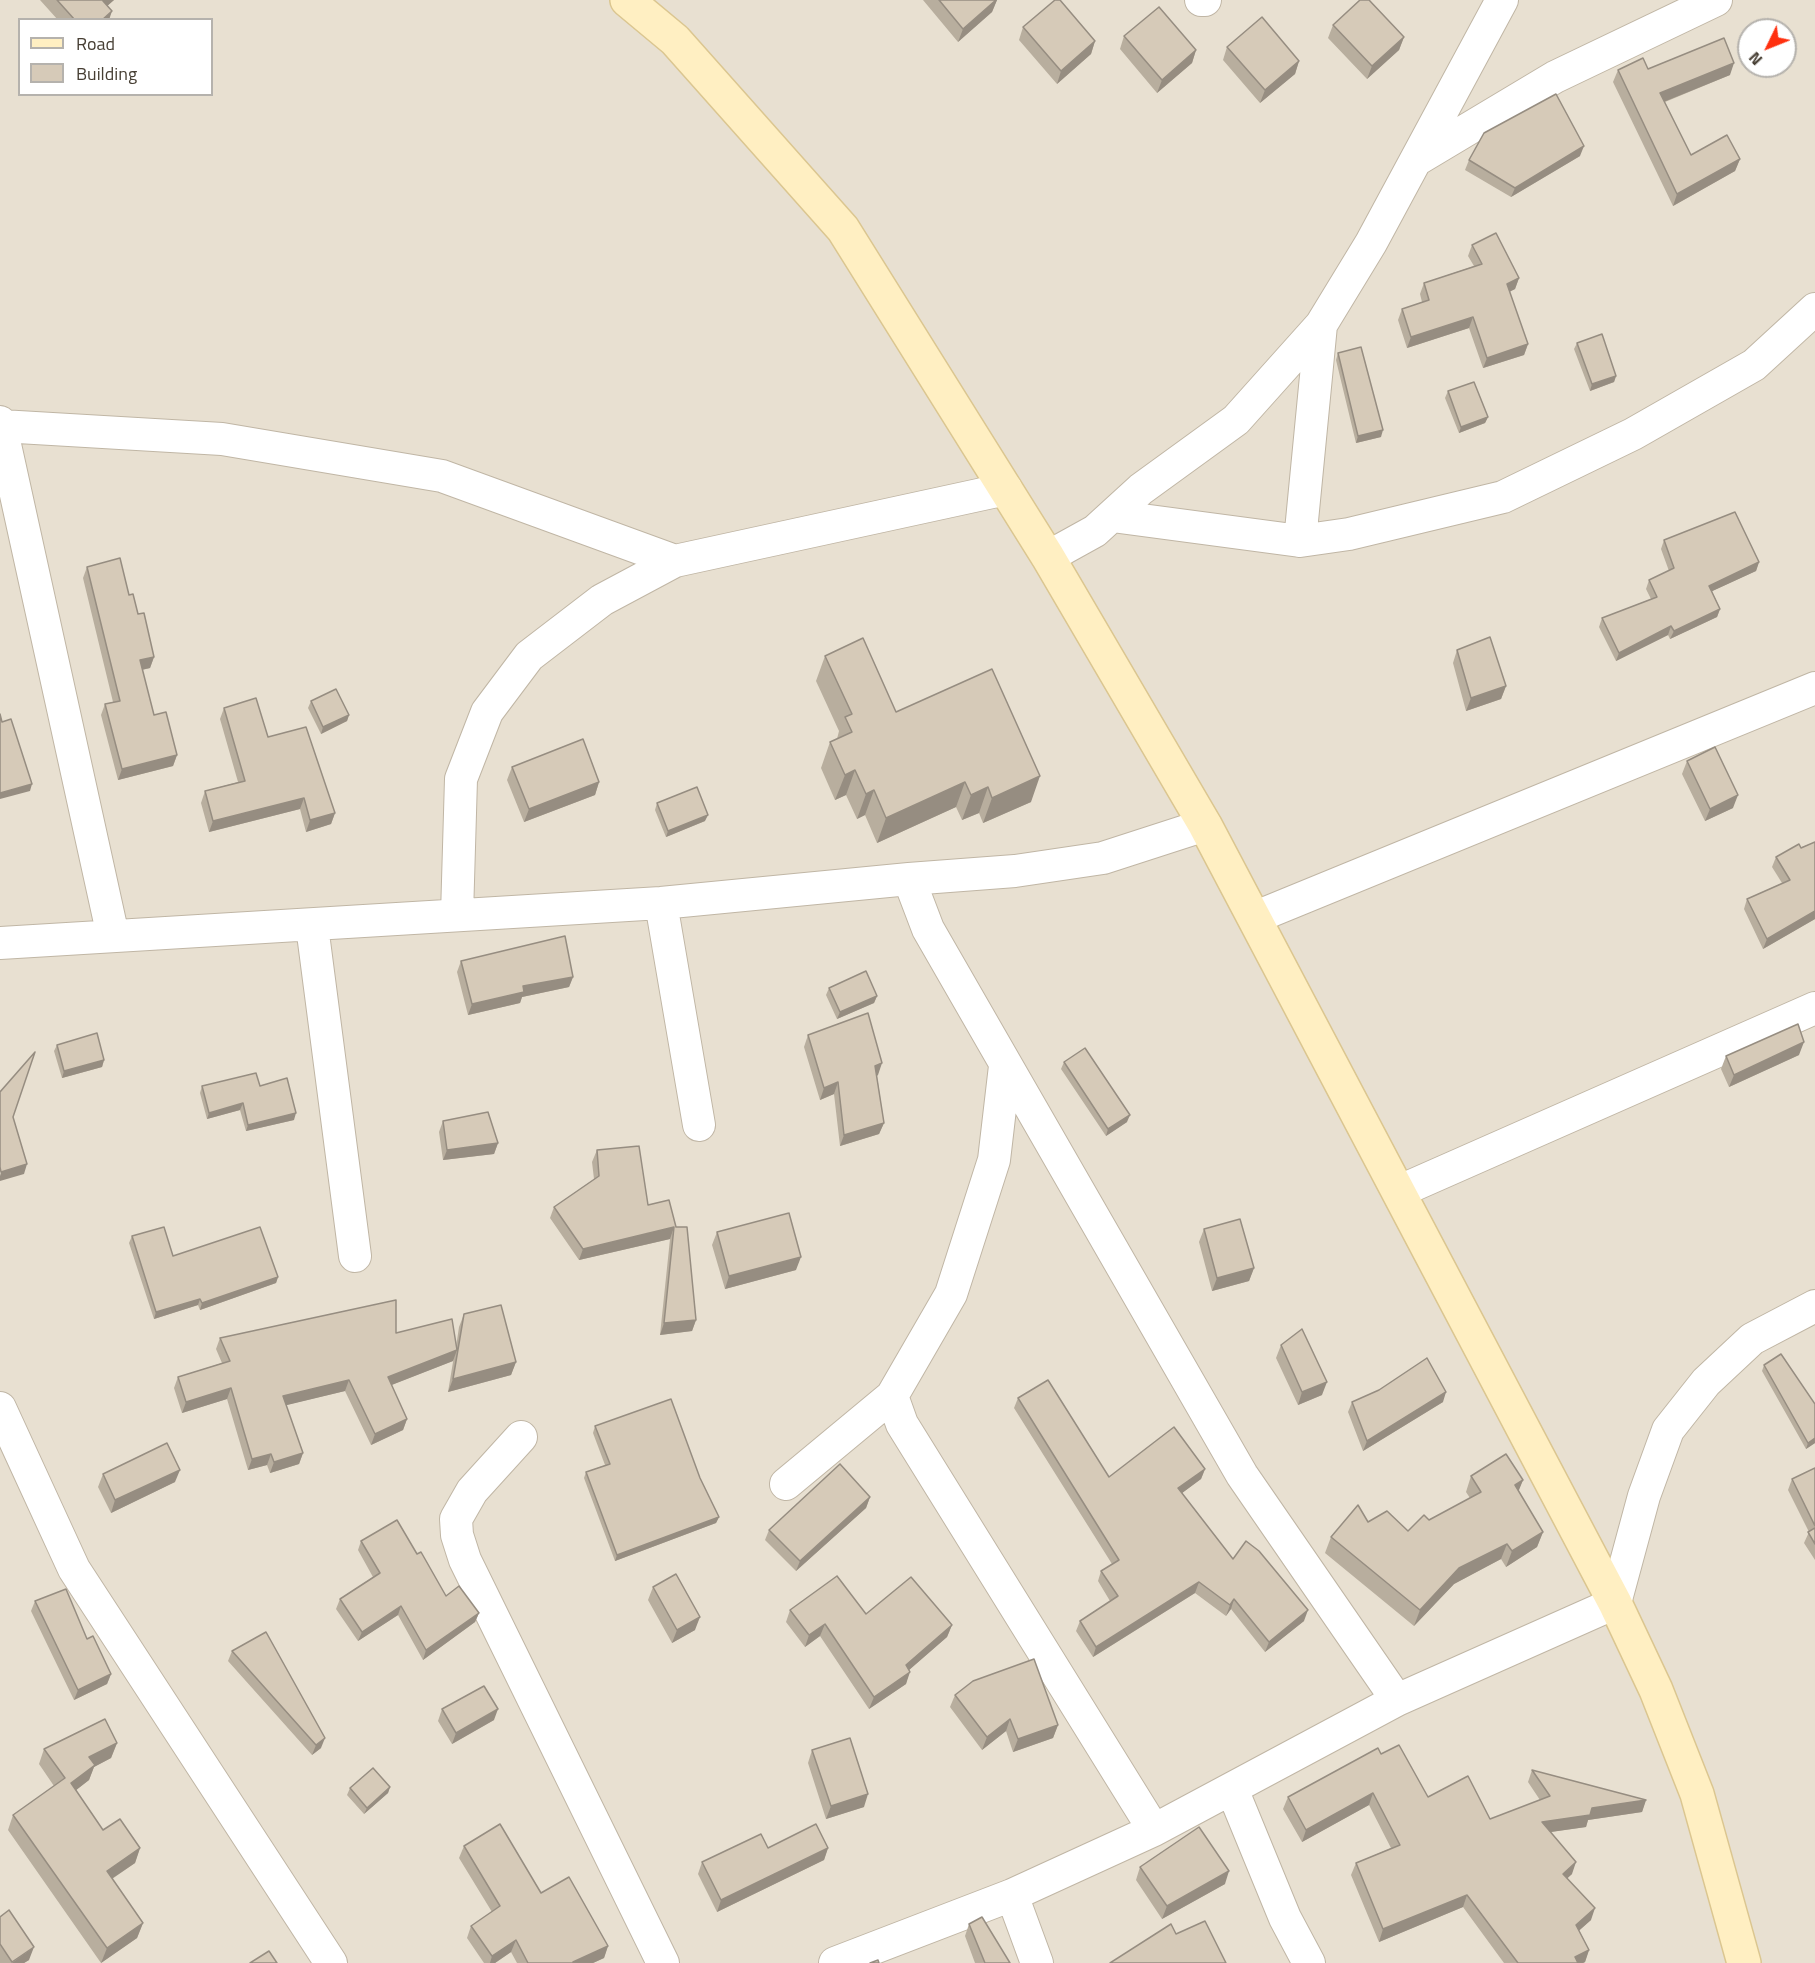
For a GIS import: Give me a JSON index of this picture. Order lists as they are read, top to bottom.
{
  "legend": ["Road", "Building"],
  "north": "bottom left"
}
